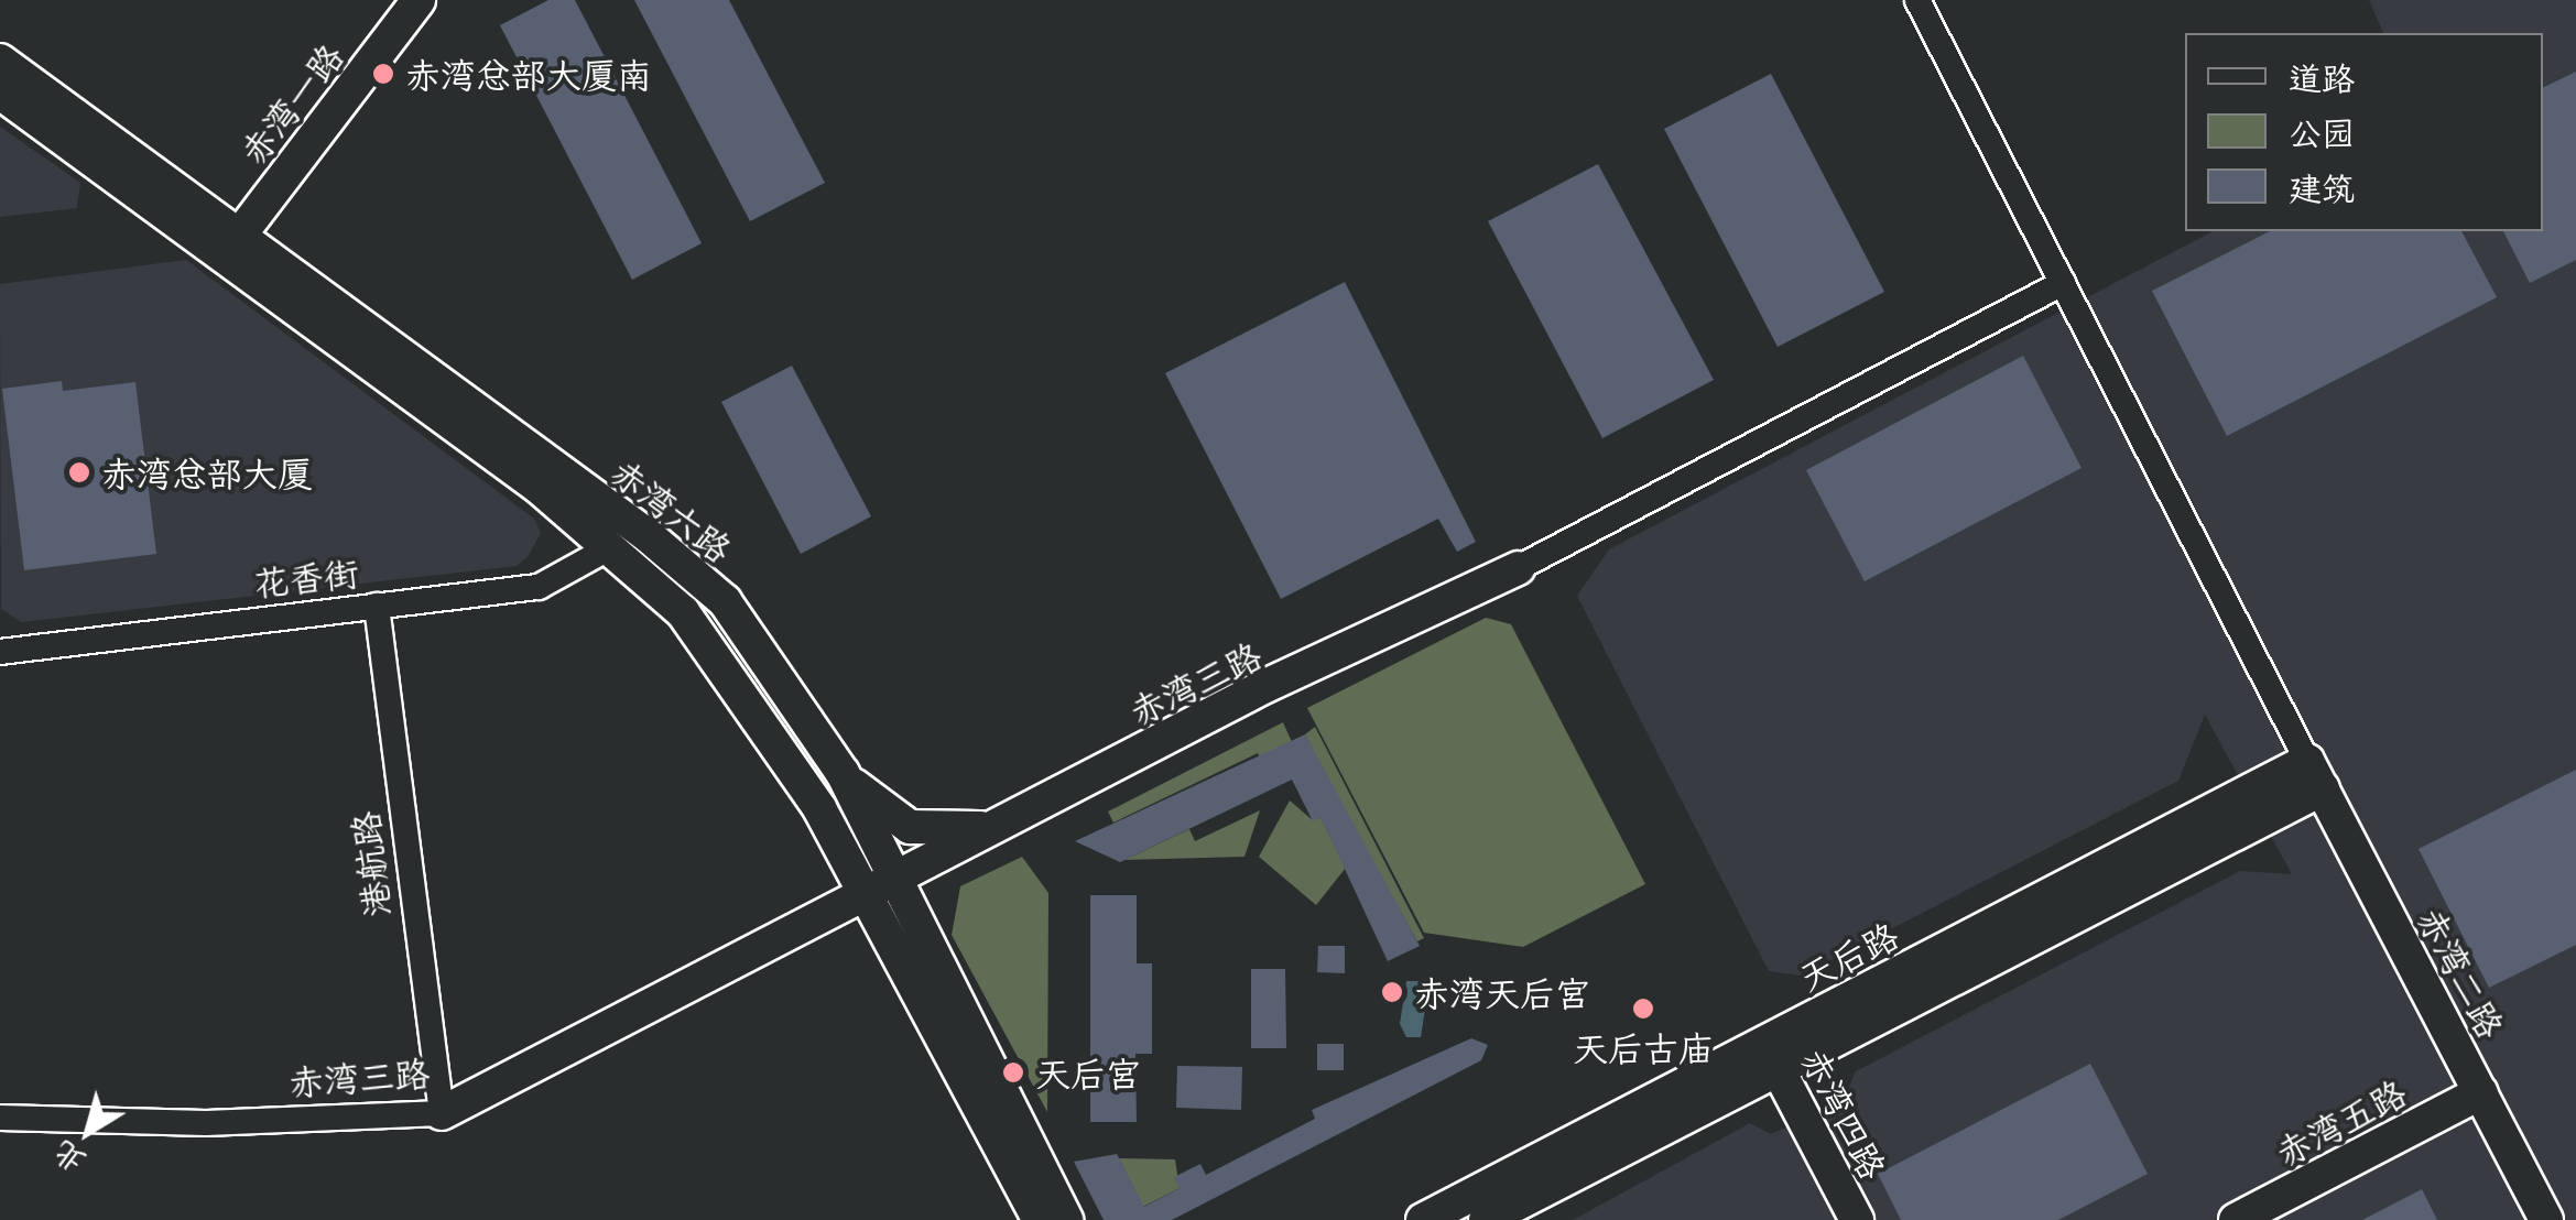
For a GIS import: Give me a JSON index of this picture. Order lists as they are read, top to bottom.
{
  "streets": {
    "street": [
      "赤湾一路",
      "赤湾六路",
      "花香街",
      "赤湾三路",
      "港航路",
      "天后路",
      "赤湾二路",
      "赤湾四路",
      "赤湾五路"
    ]
  },
  "crossings": [
    ["赤湾一路", "赤湾六路"],
    ["赤湾六路", "花香街"],
    ["赤湾六路", "赤湾三路"],
    ["花香街", "港航路"],
    ["赤湾三路", "港航路"],
    ["天后路", "赤湾二路"],
    ["天后路", "赤湾四路"],
    ["赤湾二路", "赤湾五路"]
  ],
  "places": [
    "赤湾总部大厦南",
    "赤湾总部大厦",
    "赤湾天后宫",
    "天后古庙",
    "天后宫"
  ],
  "legend": ["道路", "公园", "建筑"],
  "north": "bottom left"
}
